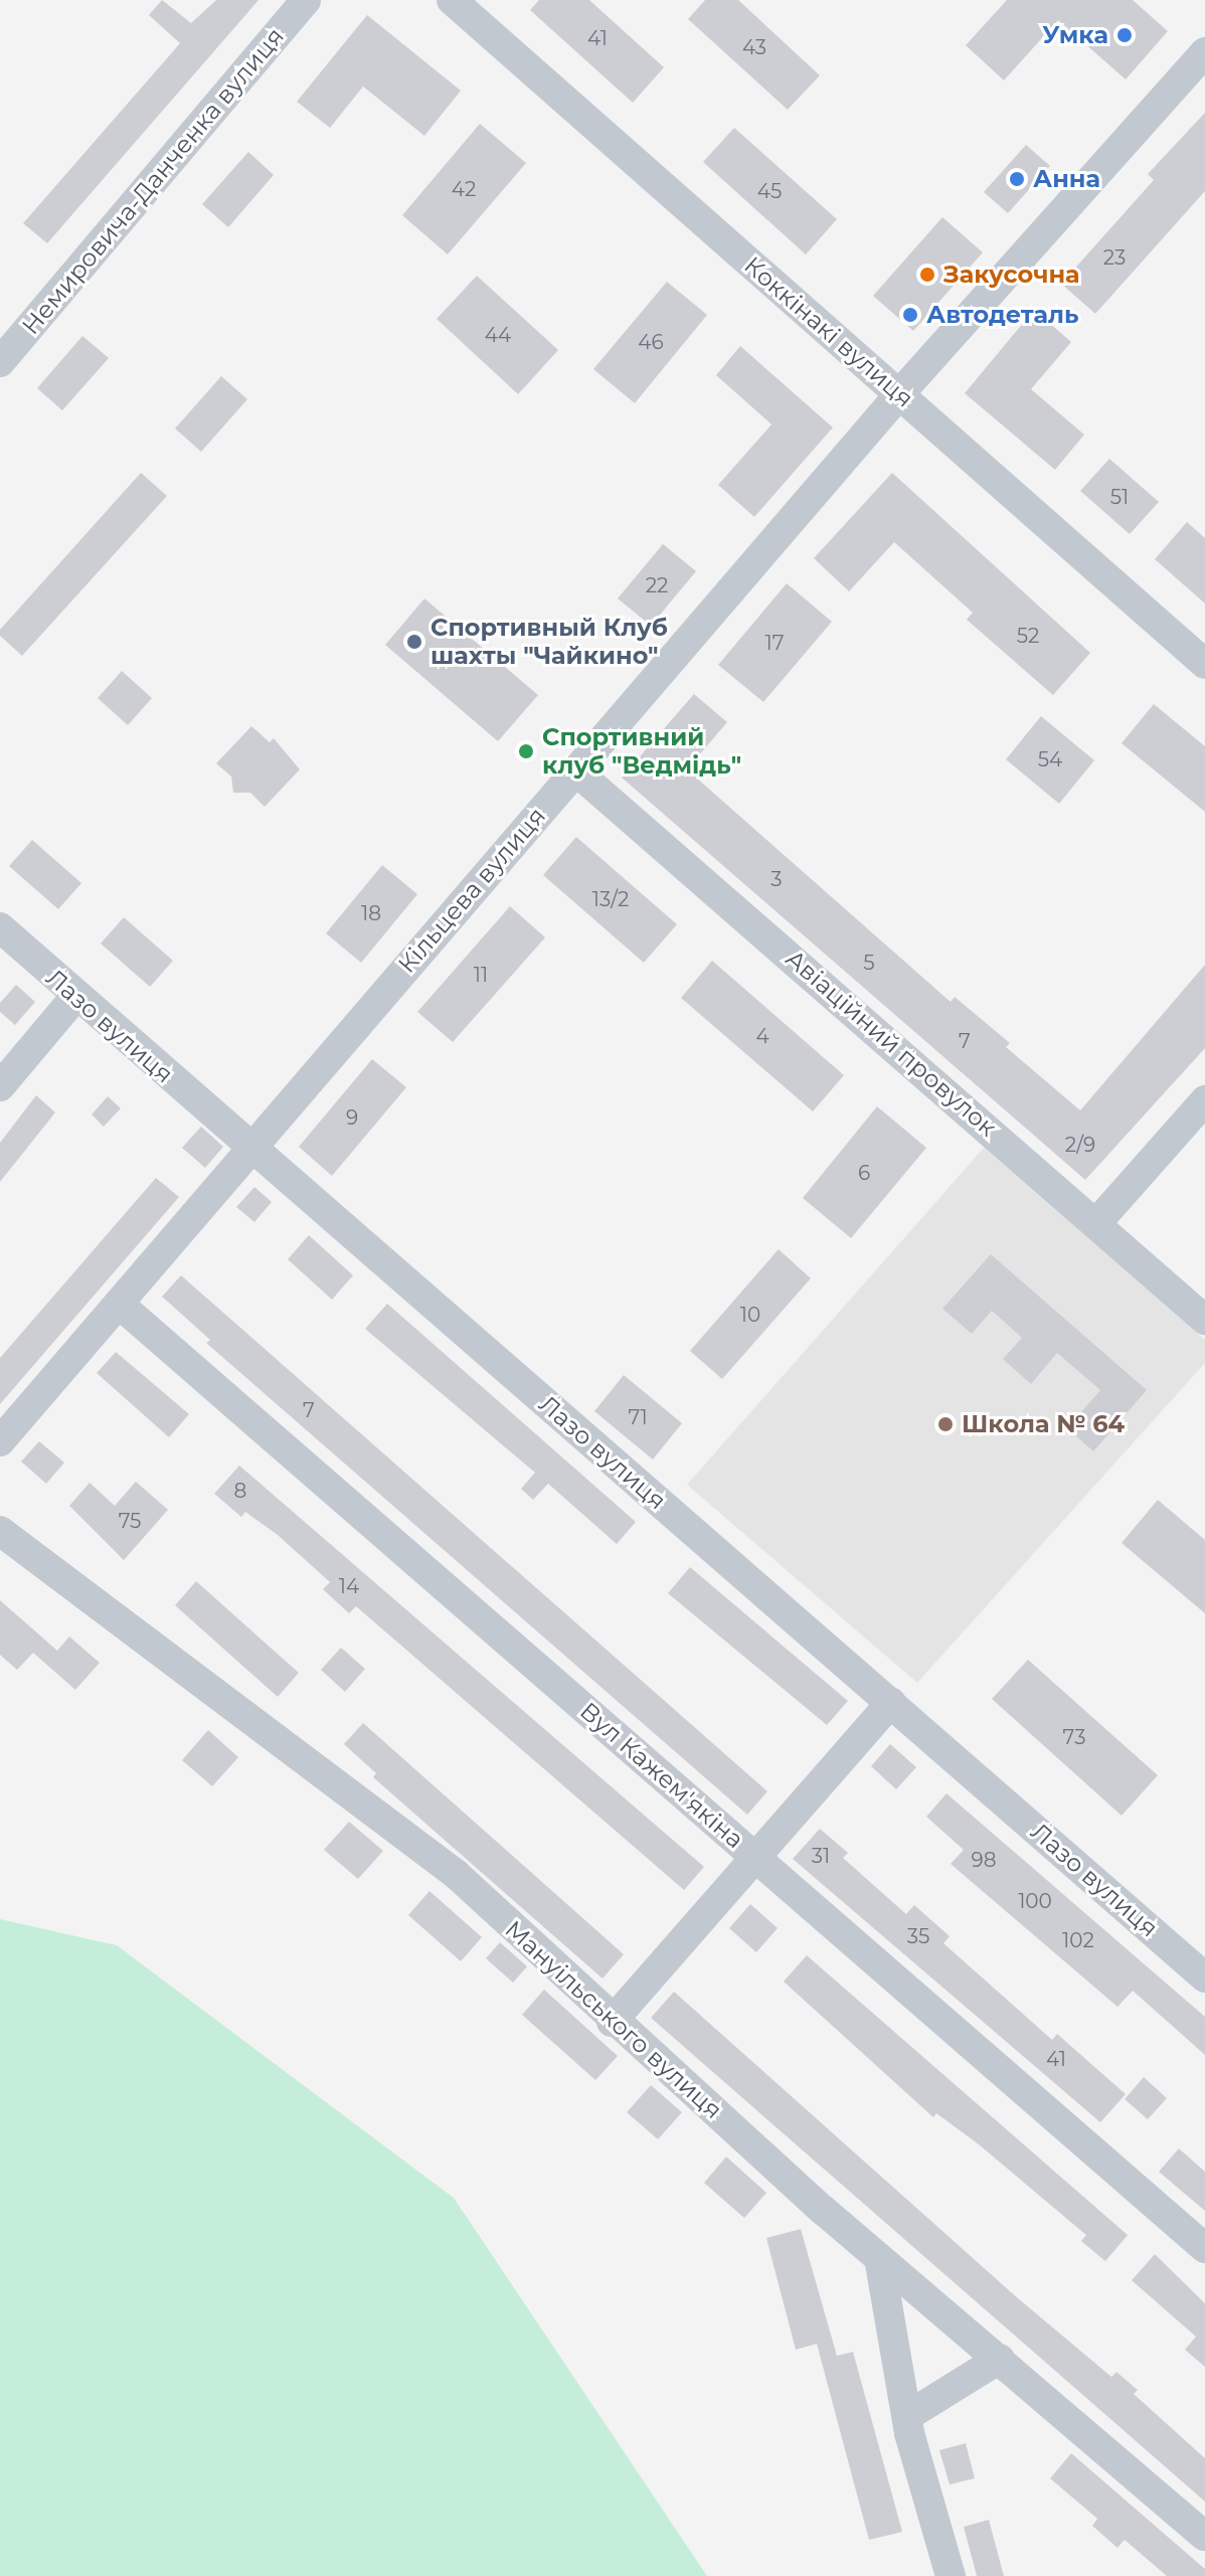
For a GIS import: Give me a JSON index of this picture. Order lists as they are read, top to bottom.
{
  "streets": {
    "street": [
      "Немировича-Данченка вулиця",
      "Коккінакі вулиця",
      "Кільцева вулиця",
      "Лазо вулиця",
      "Авіаційний провулок",
      "Вул Кажем'якіна",
      "Мануільського вулиця"
    ]
  },
  "crossings": [
    ["Коккінакі вулиця", "Кільцева вулиця"],
    ["Кільцева вулиця", "Лазо вулиця"],
    ["Кільцева вулиця", "Авіаційний провулок"],
    ["Кільцева вулиця", "Вул Кажем'якіна"]
  ],
  "places": [
    "Умка",
    "Анна",
    "Закусочна",
    "Автодеталь",
    "Спортивный Клуб шахты \"Чайкино\"",
    "Спортивний клуб \"Ведмідь\"",
    "Школа № 64"
  ],
  "house_numbers": [
    "41",
    "43",
    "42",
    "45",
    "23",
    "44",
    "46",
    "51",
    "22",
    "52",
    "17",
    "54",
    "3",
    "13/2",
    "18",
    "5",
    "11",
    "4",
    "7",
    "9",
    "2/9",
    "6",
    "10",
    "7",
    "71",
    "8",
    "75",
    "14",
    "73",
    "31",
    "98",
    "100",
    "35",
    "102",
    "41"
  ]
}
